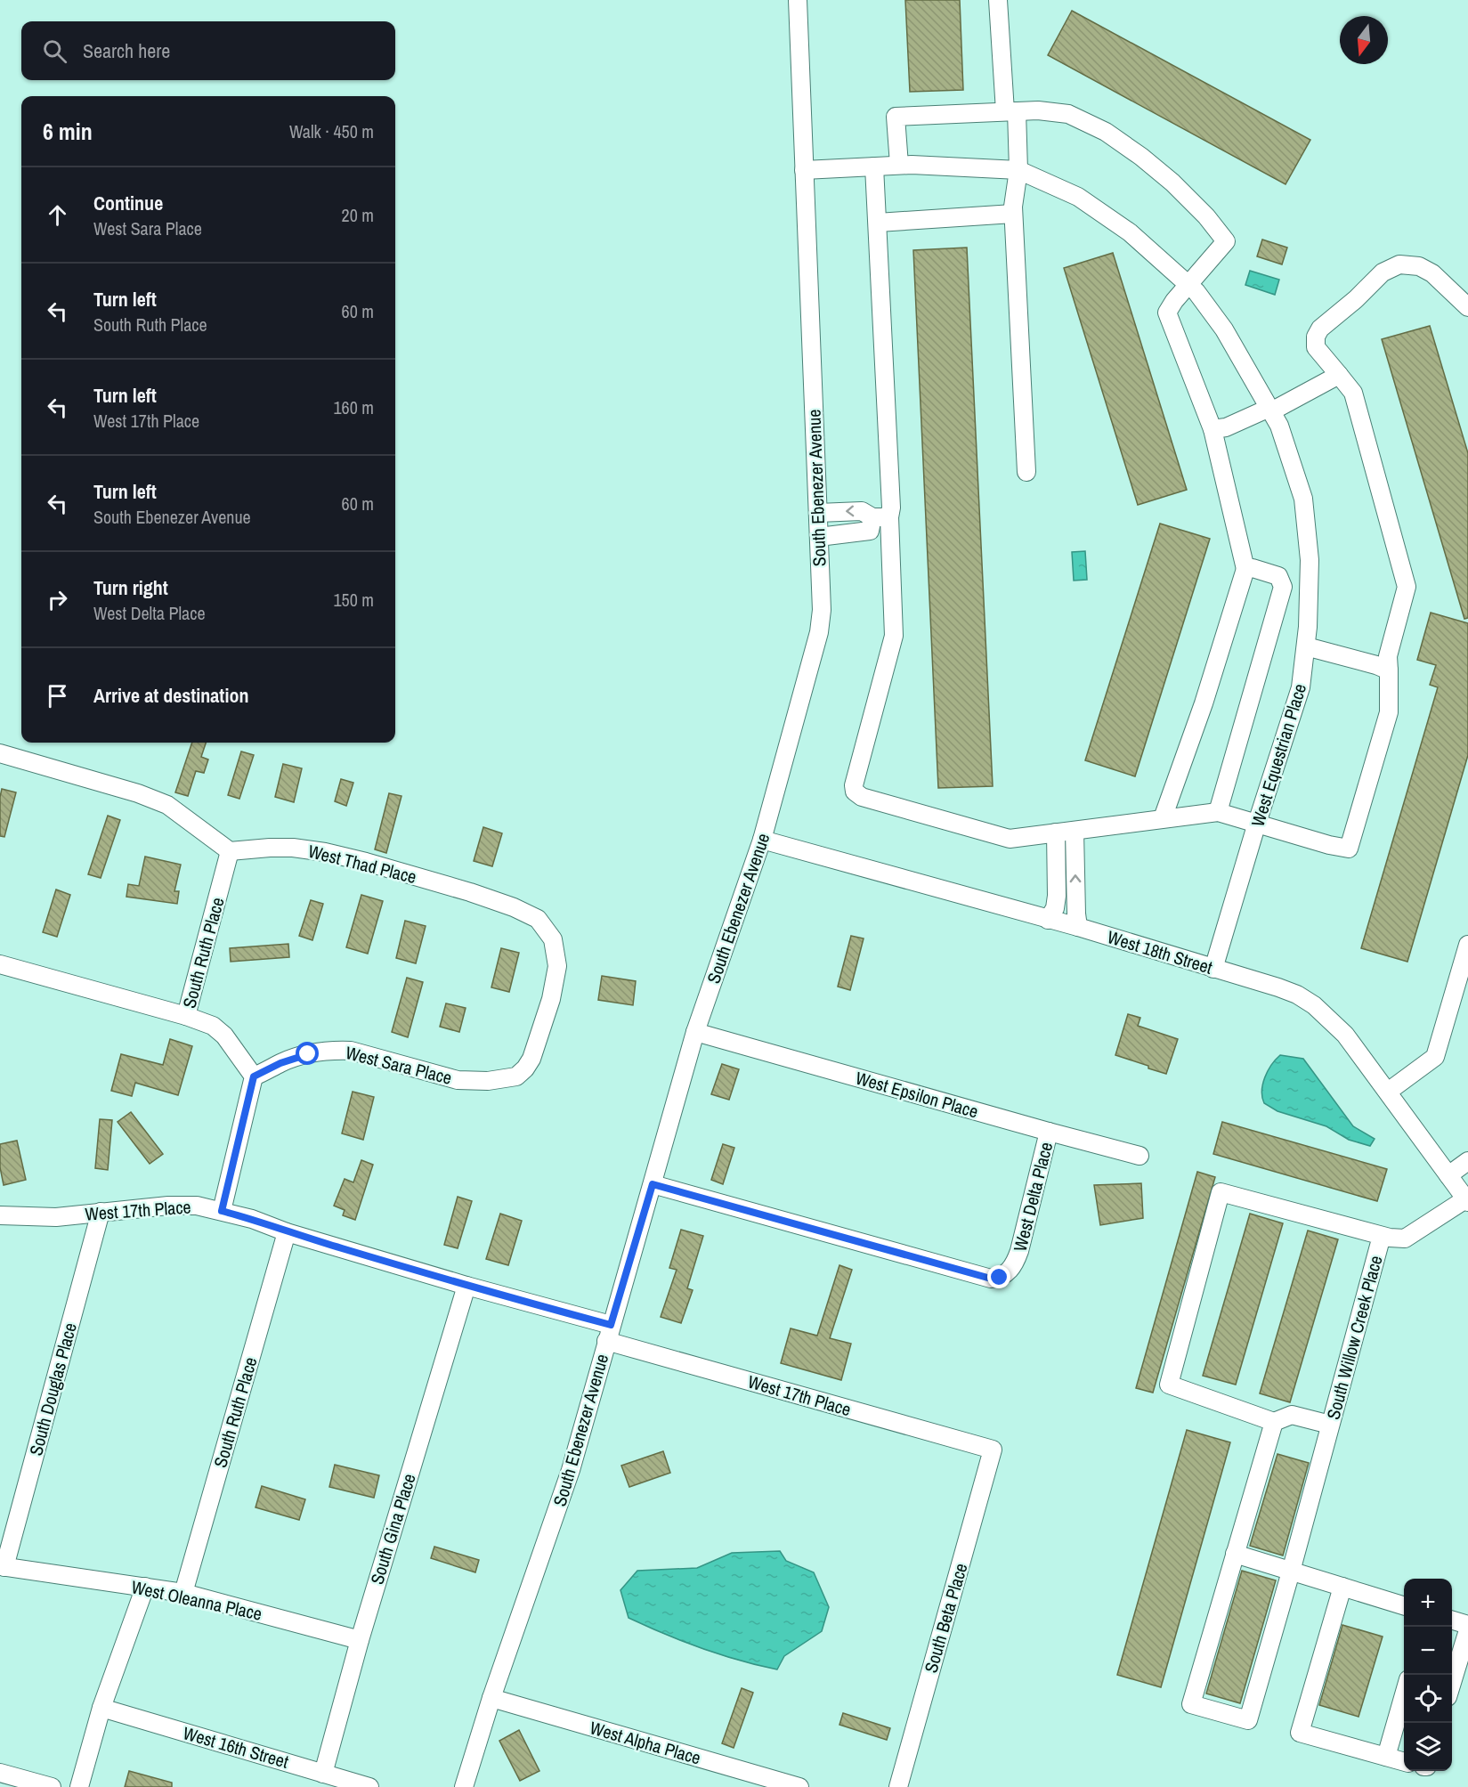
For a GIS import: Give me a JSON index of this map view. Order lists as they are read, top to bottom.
{
  "streets": {
    "street": [
      "South Ebenezer Avenue",
      "West Equestrian Place",
      "West Thad Place",
      "West 18th Street",
      "South Ruth Place",
      "West Sara Place",
      "West Epsilon Place",
      "West Delta Place",
      "West 17th Place",
      "South Willow Creek Place",
      "South Douglas Place",
      "South Gina Place",
      "West Oleanna Place",
      "South Beta Place",
      "West Alpha Place",
      "West 16th Street"
    ]
  },
  "crossings": [
    ["South Ebenezer Avenue", "West Equestrian Place"],
    ["South Ebenezer Avenue", "West 18th Street"],
    ["South Ebenezer Avenue", "West Epsilon Place"],
    ["South Ebenezer Avenue", "West Delta Place"],
    ["South Ebenezer Avenue", "West 17th Place"],
    ["South Ebenezer Avenue", "West Alpha Place"],
    ["West Equestrian Place", "West 18th Street"],
    ["West Thad Place", "South Ruth Place"],
    ["West Thad Place", "West Sara Place"],
    ["South Ruth Place", "West Sara Place"],
    ["South Ruth Place", "West 17th Place"],
    ["South Ruth Place", "West Oleanna Place"],
    ["West Epsilon Place", "West Delta Place"],
    ["West 17th Place", "South Douglas Place"],
    ["West 17th Place", "South Gina Place"],
    ["West 17th Place", "South Beta Place"],
    ["South Douglas Place", "West Oleanna Place"],
    ["South Gina Place", "West Oleanna Place"],
    ["South Gina Place", "West 16th Street"]
  ],
  "north": "bottom",
  "page": {
    "search": "Search here",
    "heading": ["6 min", "Walk · 450 m"],
    "list": [
      ["Continue", "West Sara Place", "20 m"],
      ["Turn left", "South Ruth Place", "60 m"],
      ["Turn left", "West 17th Place", "160 m"],
      ["Turn left", "South Ebenezer Avenue", "60 m"],
      ["Turn right", "West Delta Place", "150 m"],
      "Arrive at destination"
    ],
    "map_buttons": ["+", "−"]
  }
}
